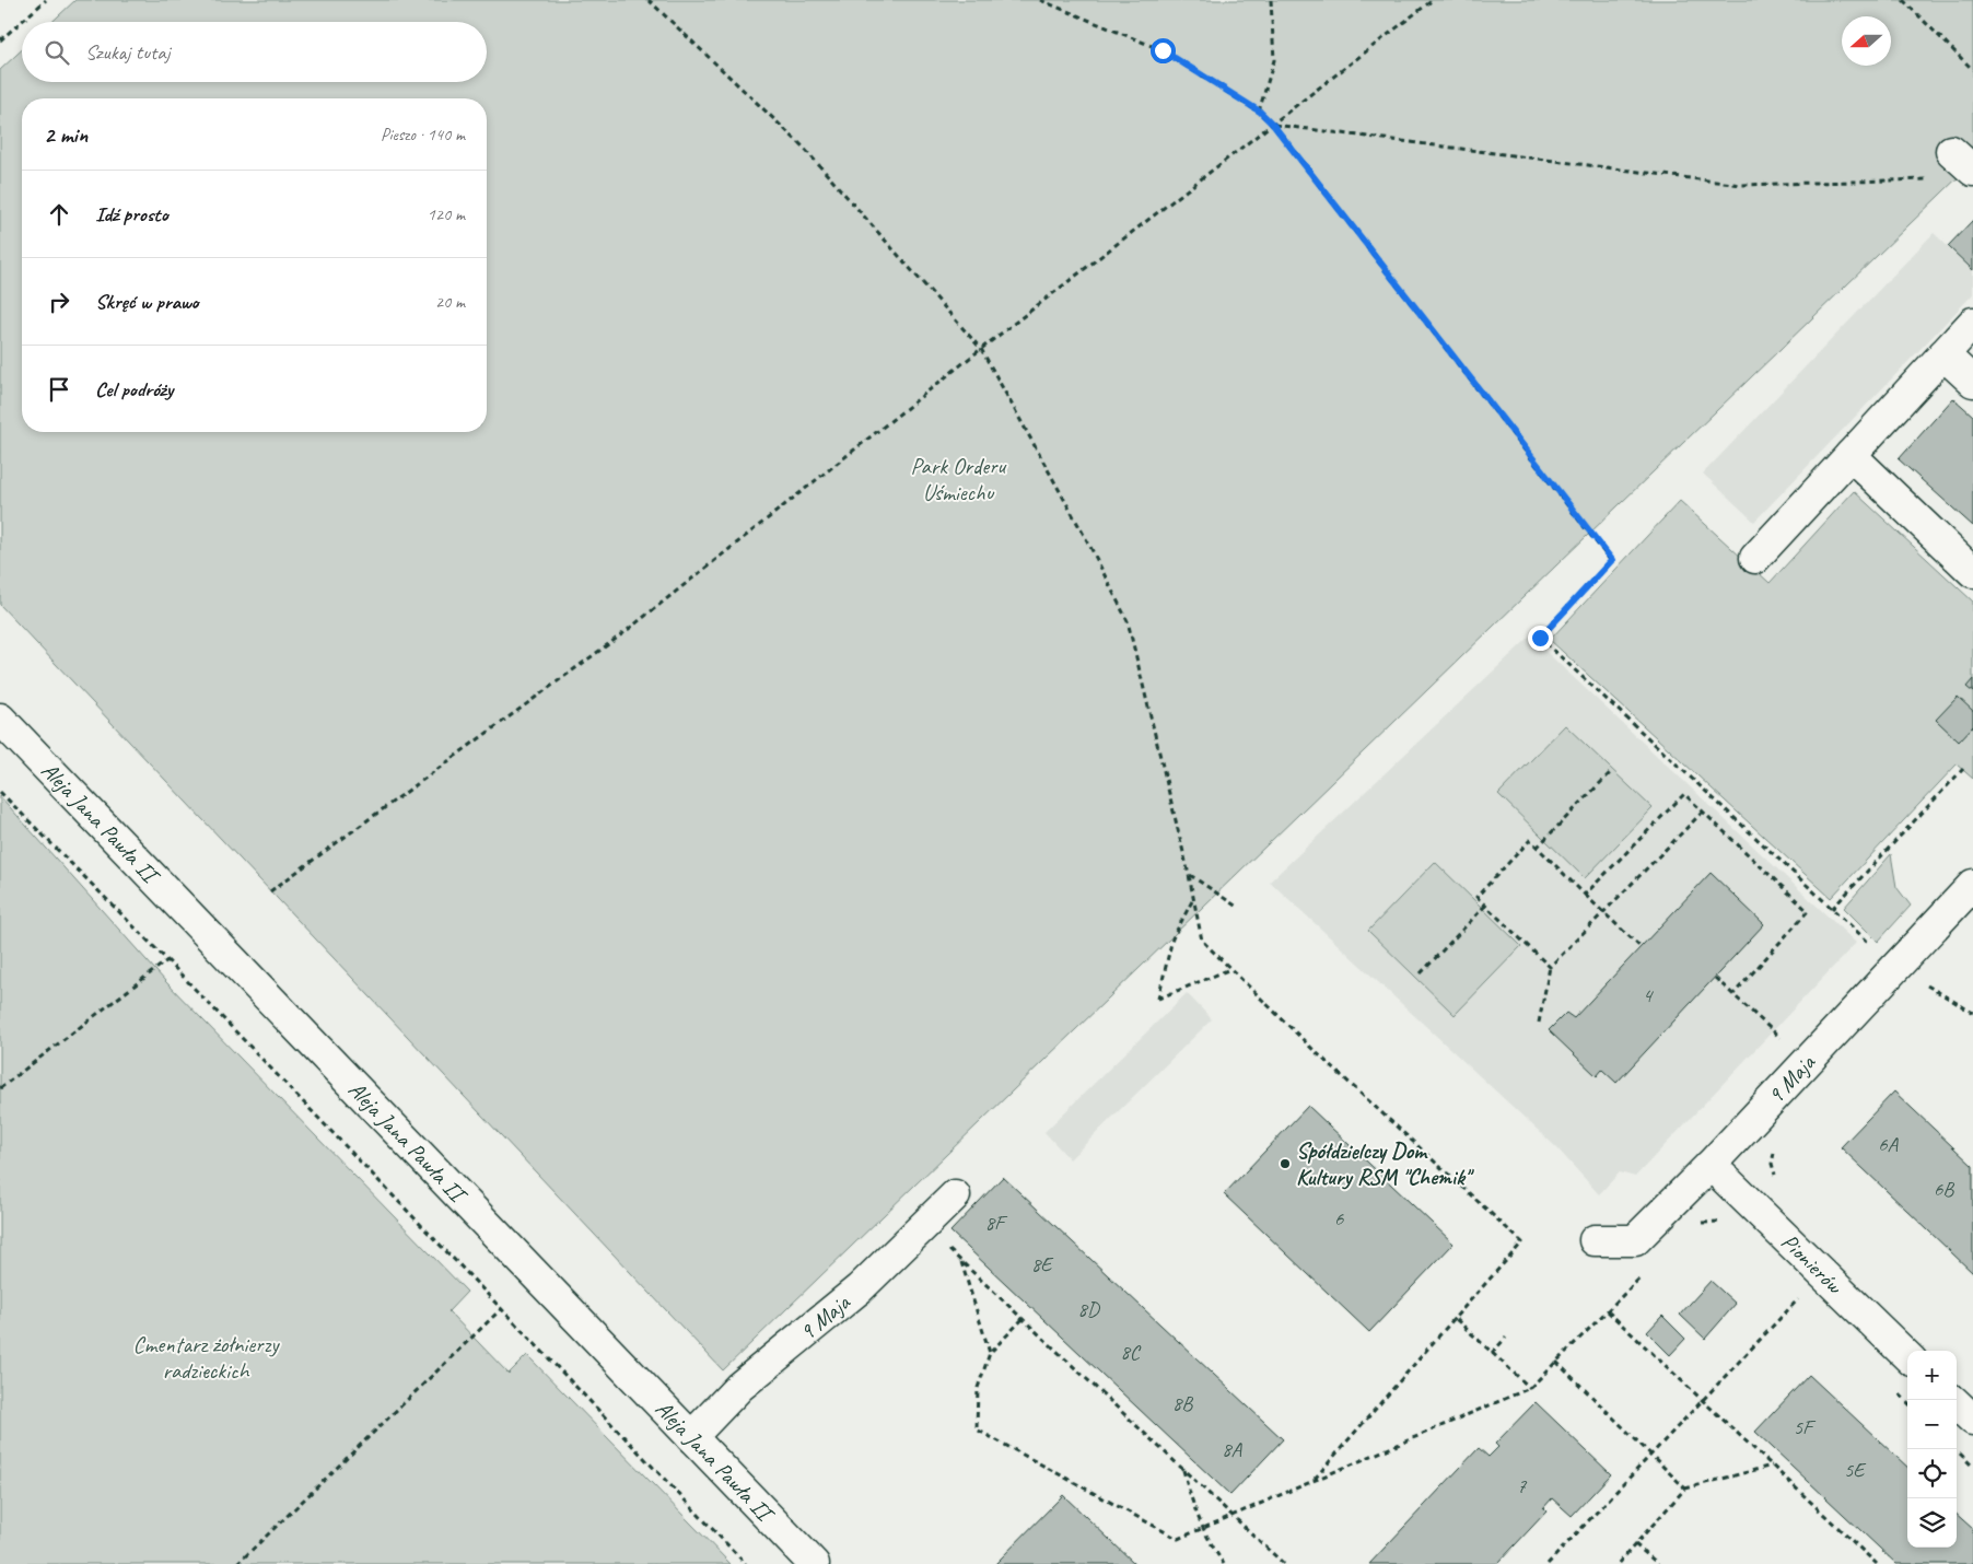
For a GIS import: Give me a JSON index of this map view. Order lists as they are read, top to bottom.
{
  "streets": {
    "street": ["Aleja Jana Pawła II", "9 Maja", "Pionierów"]
  },
  "crossings": [
    ["Aleja Jana Pawła II", "9 Maja"],
    ["9 Maja", "Pionierów"]
  ],
  "parks": ["Park Orderu Uśmiechu", "Cmentarz żołnierzy radzieckich"],
  "places": ["Spółdzielczy Dom Kultury RSM \"Chemik\""],
  "house_numbers": [
    "4",
    "6A",
    "6B",
    "6",
    "8F",
    "8E",
    "8D",
    "8C",
    "8B",
    "5F",
    "8A",
    "5E",
    "7"
  ],
  "north": "left",
  "page": {
    "search": "Szukaj tutaj",
    "heading": ["2 min", "Pieszo · 140 m"],
    "list": [
      ["Idź prosto", "120 m"],
      ["Skręć w prawo", "20 m"],
      "Cel podróży"
    ],
    "map_buttons": ["+", "−"]
  }
}
